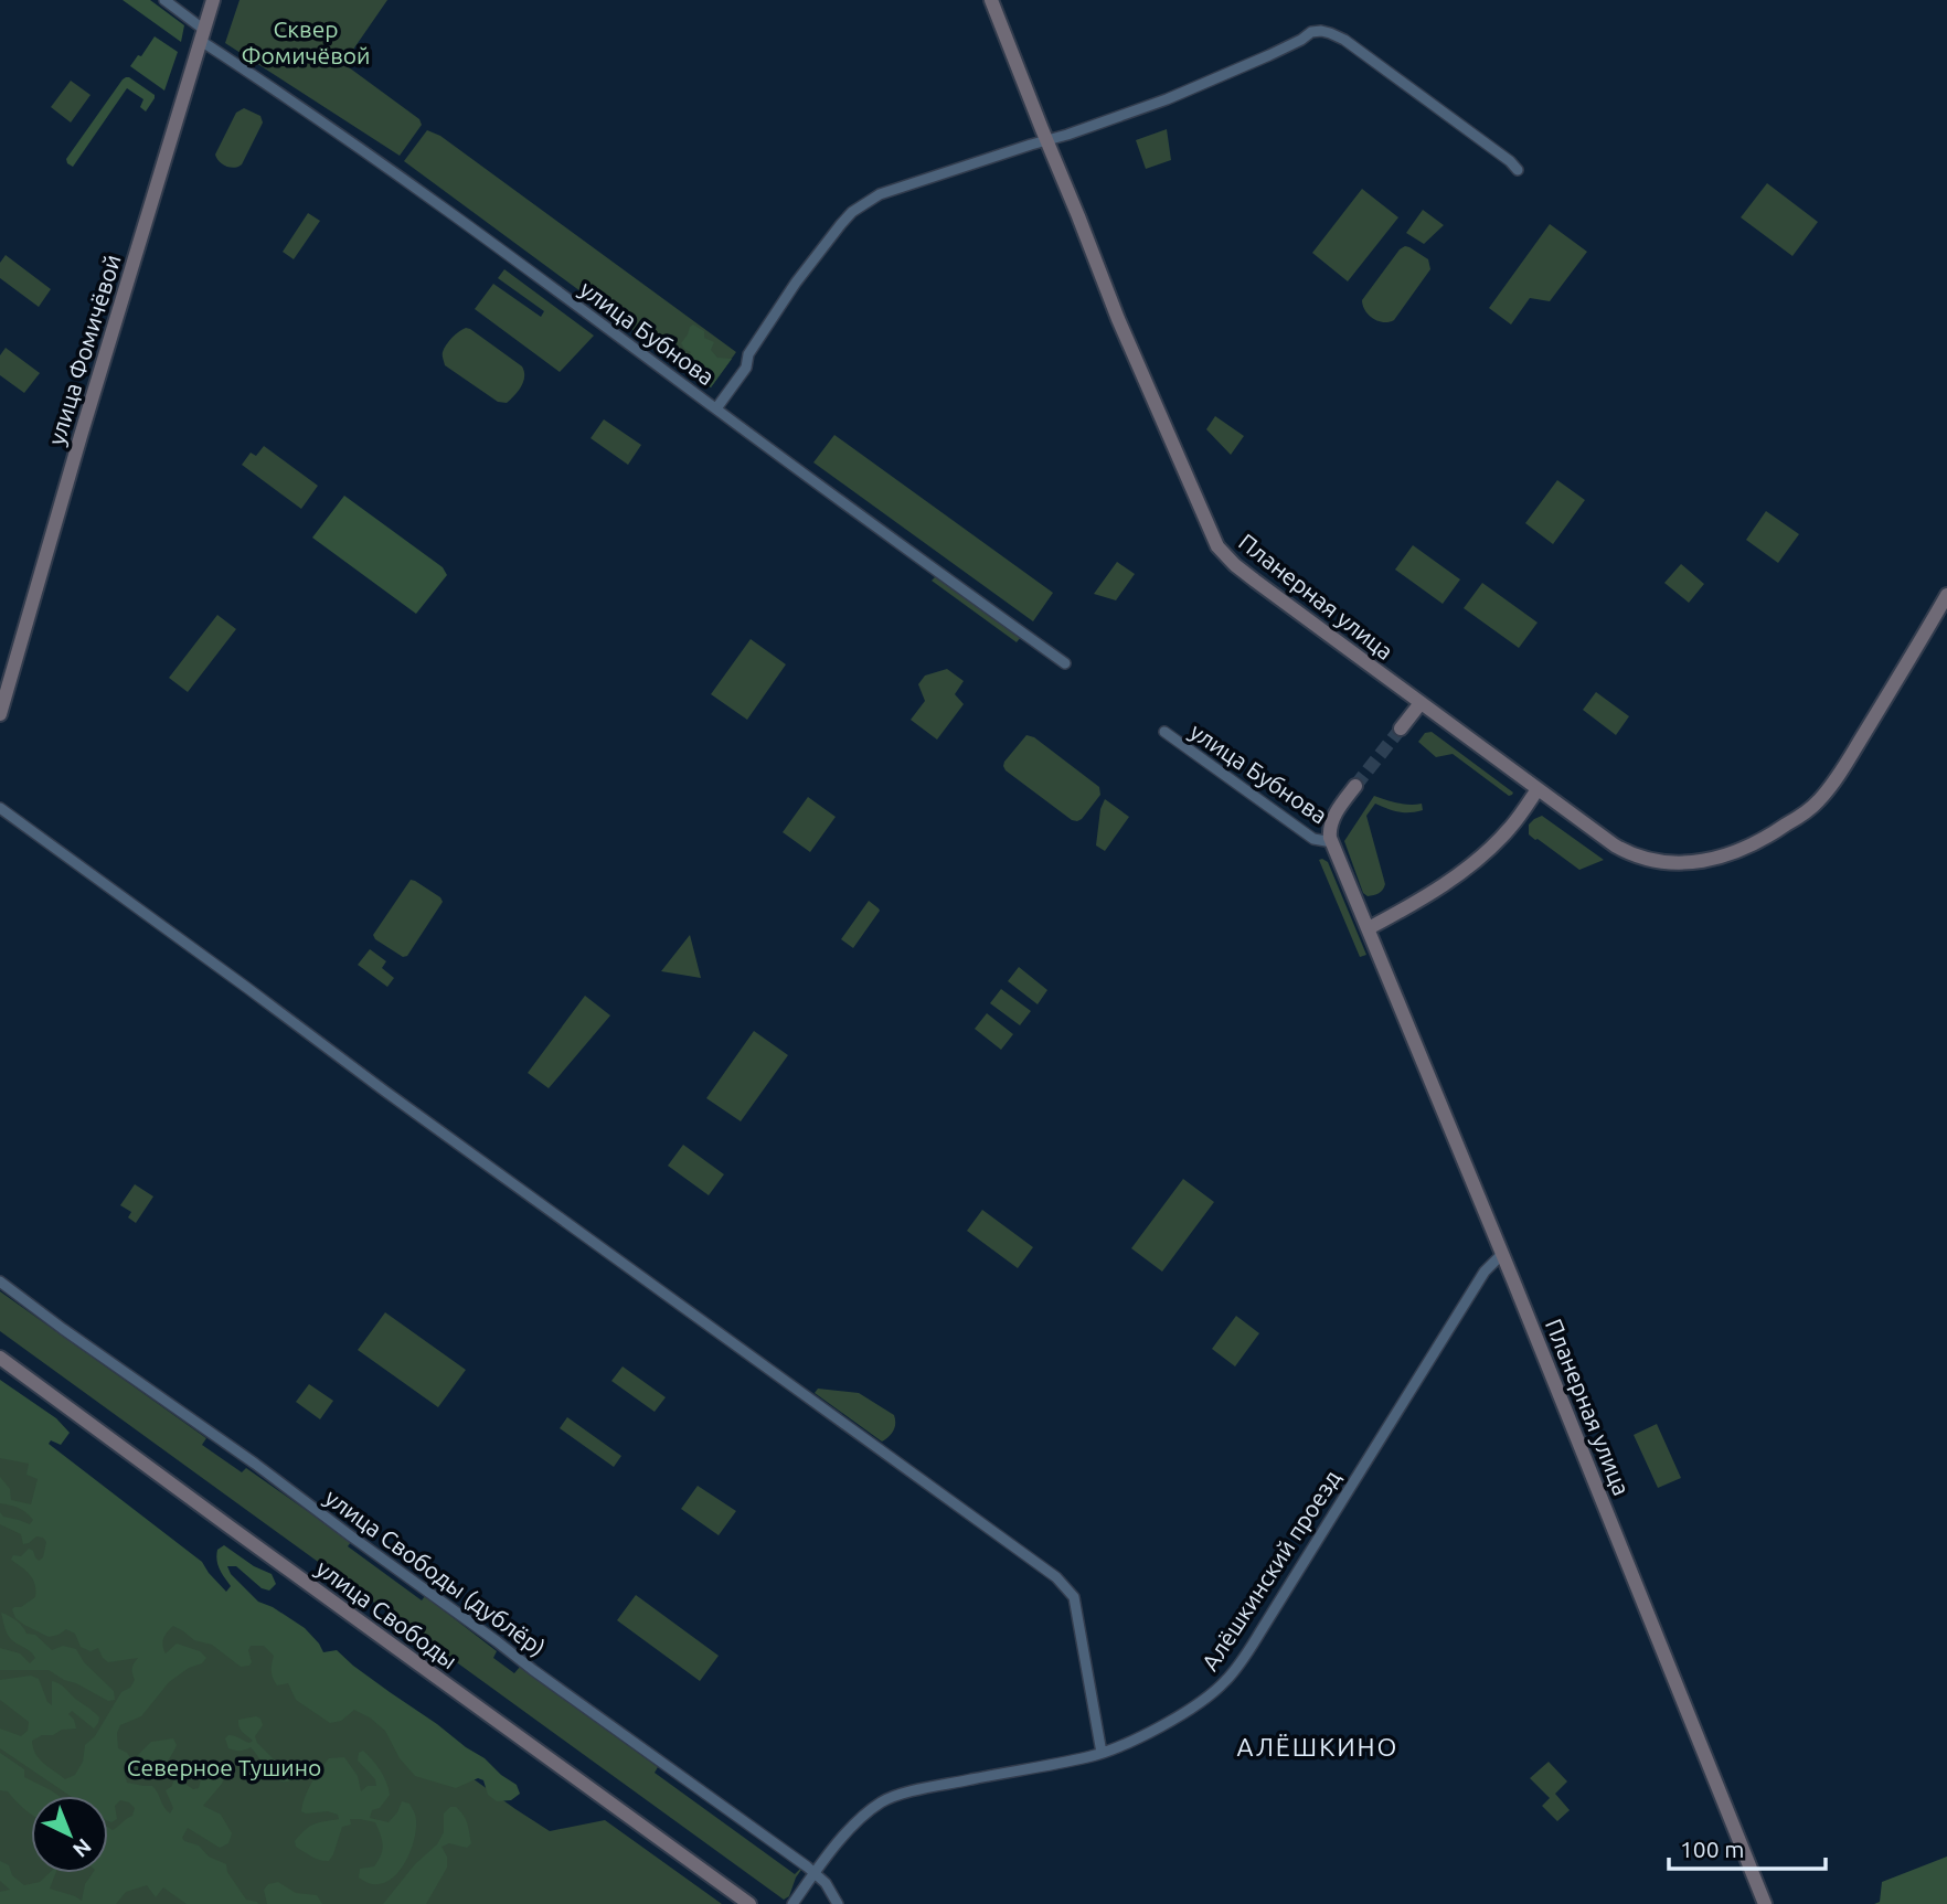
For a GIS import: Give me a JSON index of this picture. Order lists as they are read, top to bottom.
{
  "streets": {
    "main road": ["улица Фомичёвой", "Планерная улица", "улица Свободы"],
    "street": ["улица Бубнова", "Алёшкинский проезд", "улица Свободы (дублёр)"]
  },
  "crossings": [
    ["улица Бубнова", "улица Фомичёвой"],
    ["улица Бубнова", "Планерная улица"],
    ["Планерная улица", "Алёшкинский проезд"],
    ["Алёшкинский проезд", "улица Свободы (дублёр)"]
  ],
  "districts": ["АЛЁШКИНО"],
  "parks": ["Сквер Фомичёвой", "Северное Тушино"],
  "scale_bar": "100 m",
  "north": "bottom right"
}
